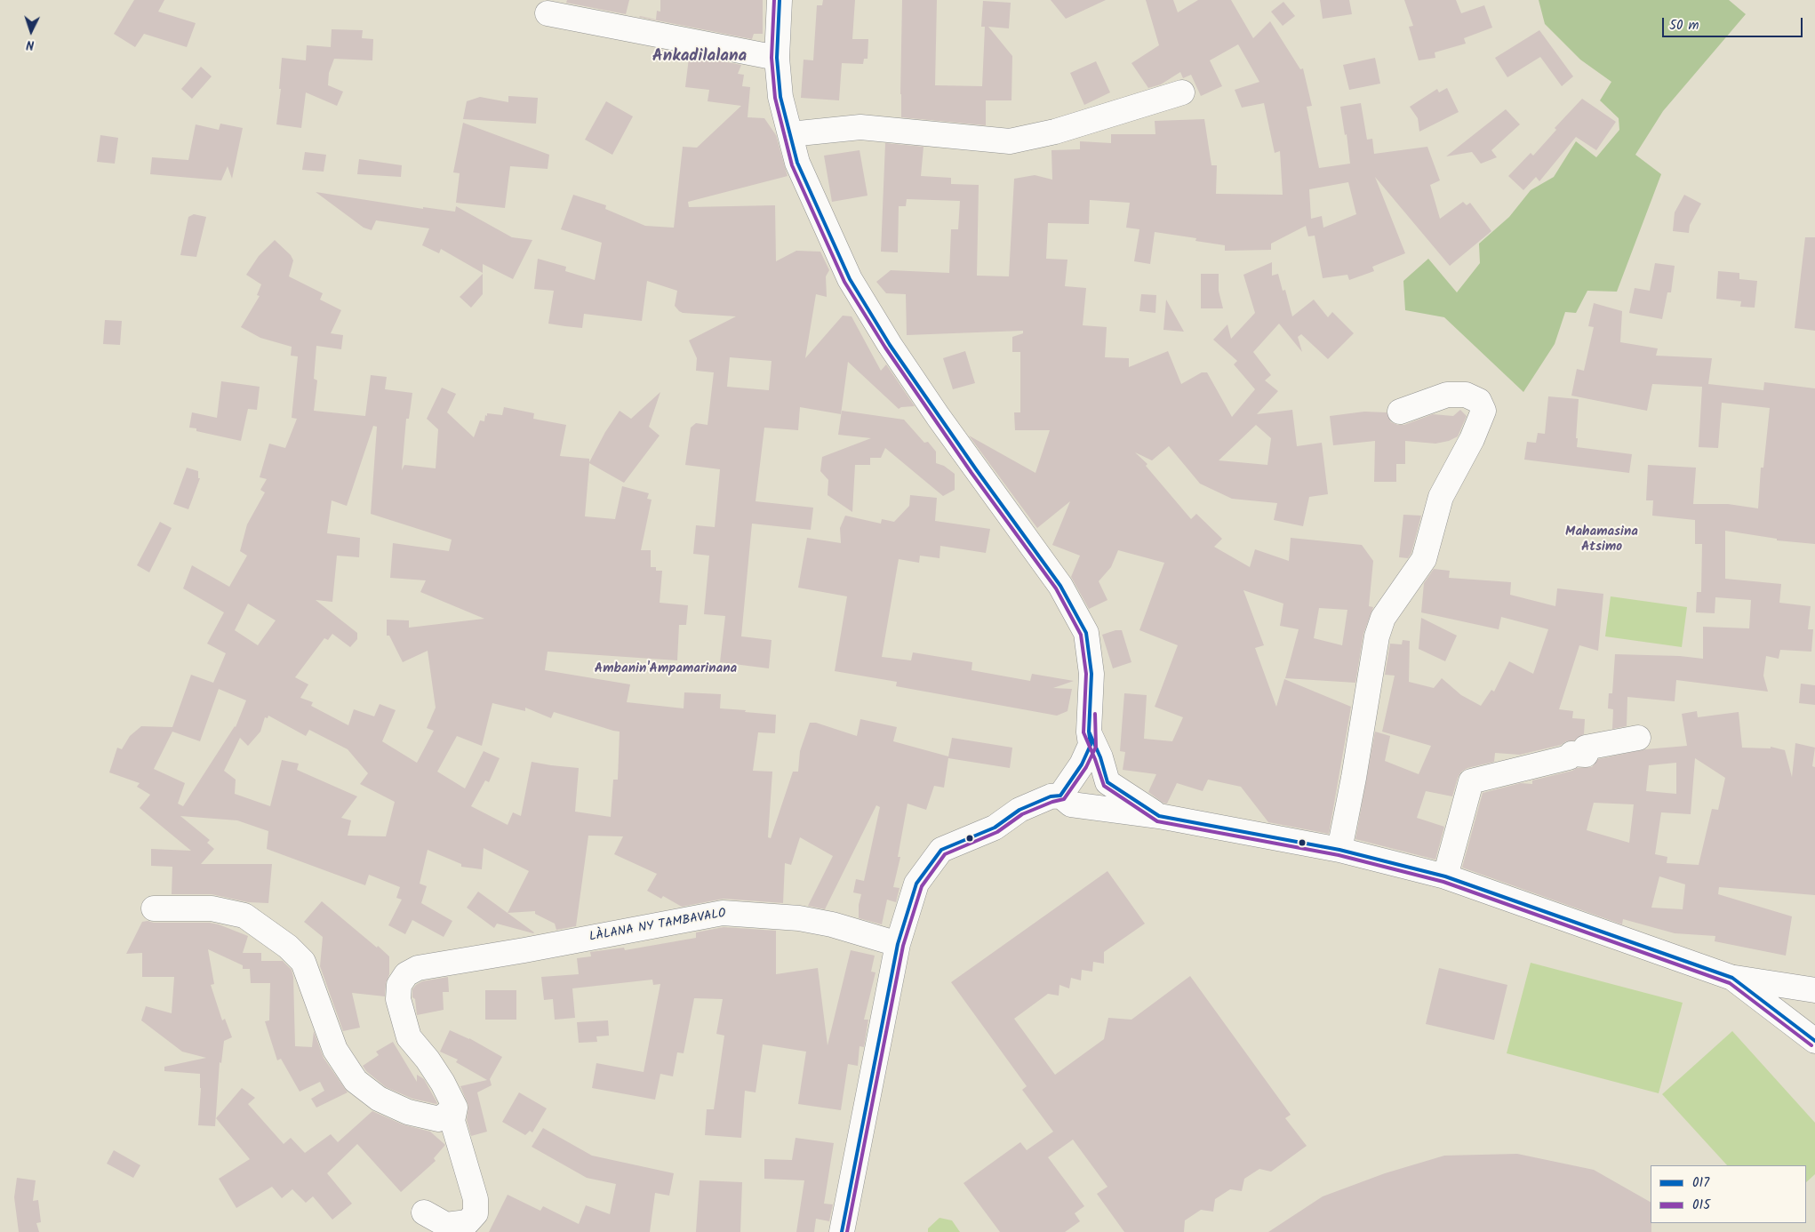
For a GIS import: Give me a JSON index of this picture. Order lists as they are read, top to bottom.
{
  "streets": {
    "street": ["LÀLANA NY TAMBAVALO"]
  },
  "districts": ["Ankadilalana", "Mahamasina Atsimo", "Ambanin'Ampamarinana"],
  "lines": ["transit line 017", "transit line 015"],
  "legend": ["017", "015"],
  "scale_bar": "50 m",
  "north": "bottom"
}
